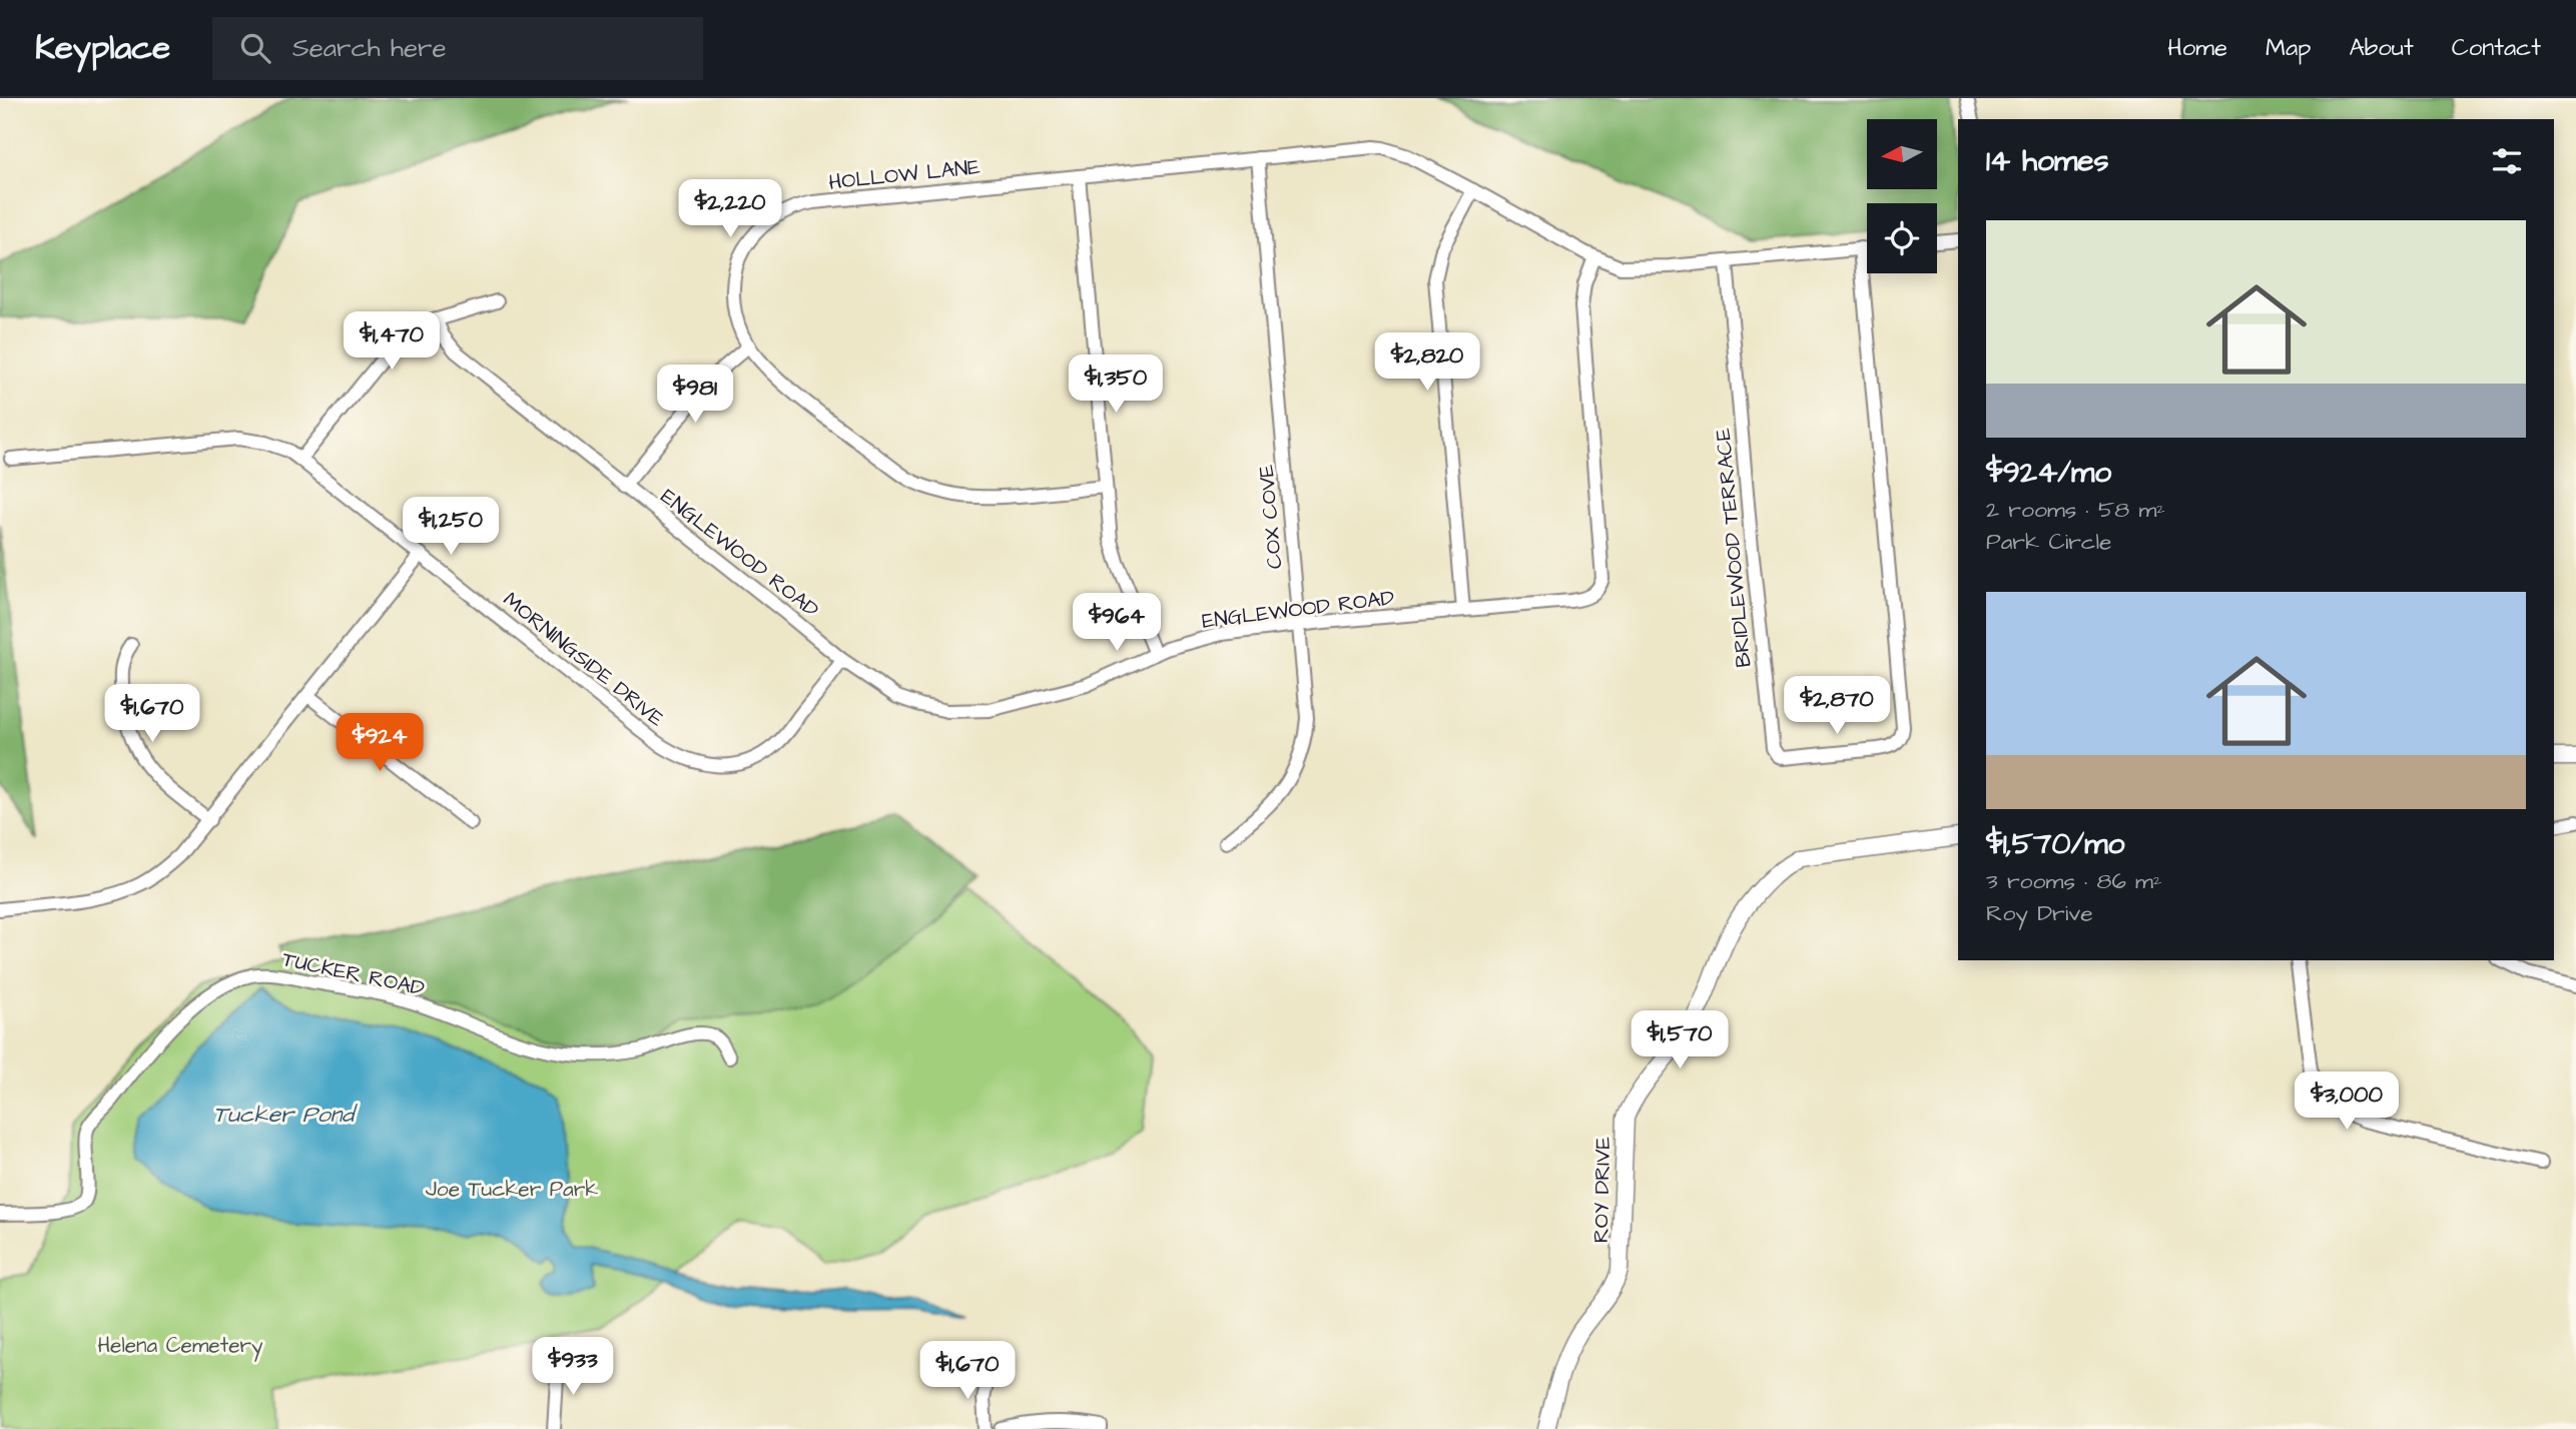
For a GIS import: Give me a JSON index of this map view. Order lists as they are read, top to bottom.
{
  "streets": {
    "street": [
      "HOLLOW LANE",
      "COX COVE",
      "BRIDLEWOOD TERRACE",
      "ENGLEWOOD ROAD",
      "MORNINGSIDE DRIVE",
      "TUCKER ROAD",
      "ROY DRIVE"
    ]
  },
  "crossings": [
    ["HOLLOW LANE", "COX COVE"],
    ["HOLLOW LANE", "BRIDLEWOOD TERRACE"],
    ["HOLLOW LANE", "ENGLEWOOD ROAD"],
    ["COX COVE", "ENGLEWOOD ROAD"],
    ["ENGLEWOOD ROAD", "MORNINGSIDE DRIVE"]
  ],
  "water": ["Tucker Pond"],
  "parks": ["Joe Tucker Park", "Helena Cemetery"],
  "north": "left",
  "page": {
    "header": "Keyplace",
    "search": "Search here",
    "nav": [
      "Home",
      "Map",
      "About",
      "Contact"
    ],
    "heading": "14 homes",
    "price": [
      "$2,220",
      "$1,470",
      "$2,820",
      "$1,350",
      "$981",
      "$1,250",
      "$964",
      "$2,870",
      "$1,670",
      "$924",
      "$1,570",
      "$3,000",
      "$933",
      "$1,670"
    ],
    "list": [
      {
        "name": "$924/mo",
        "note": "2 rooms · 58 m² · Park Circle"
      },
      {
        "name": "$1,570/mo",
        "note": "3 rooms · 86 m² · Roy Drive"
      }
    ]
  }
}
